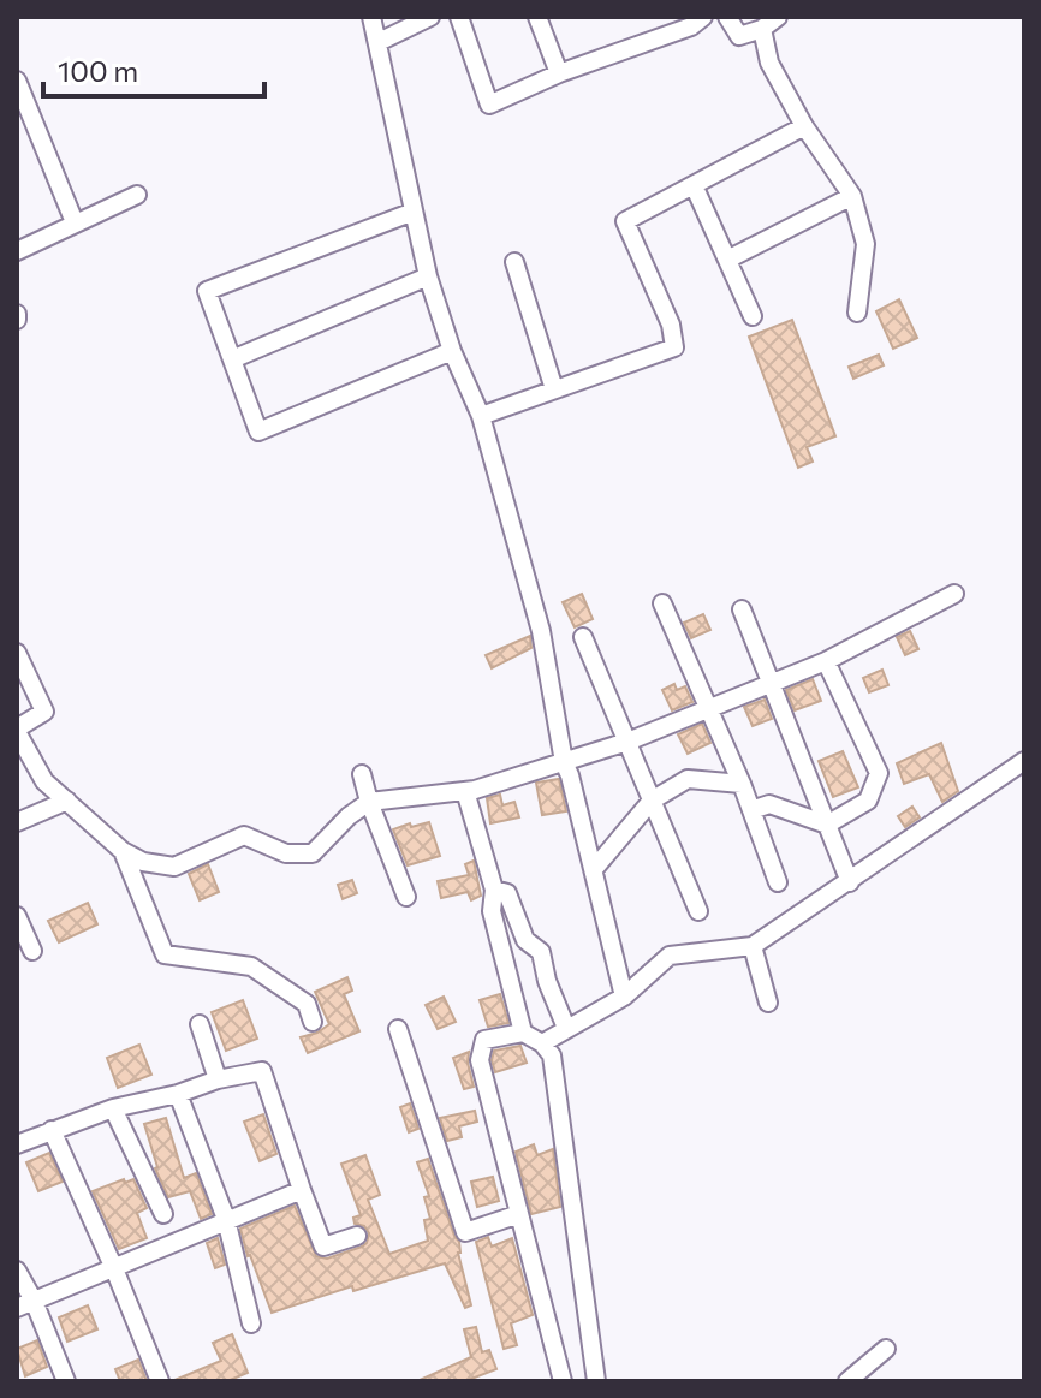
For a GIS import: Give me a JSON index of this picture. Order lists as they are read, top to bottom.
{
  "scale_bar": "100 m"
}
